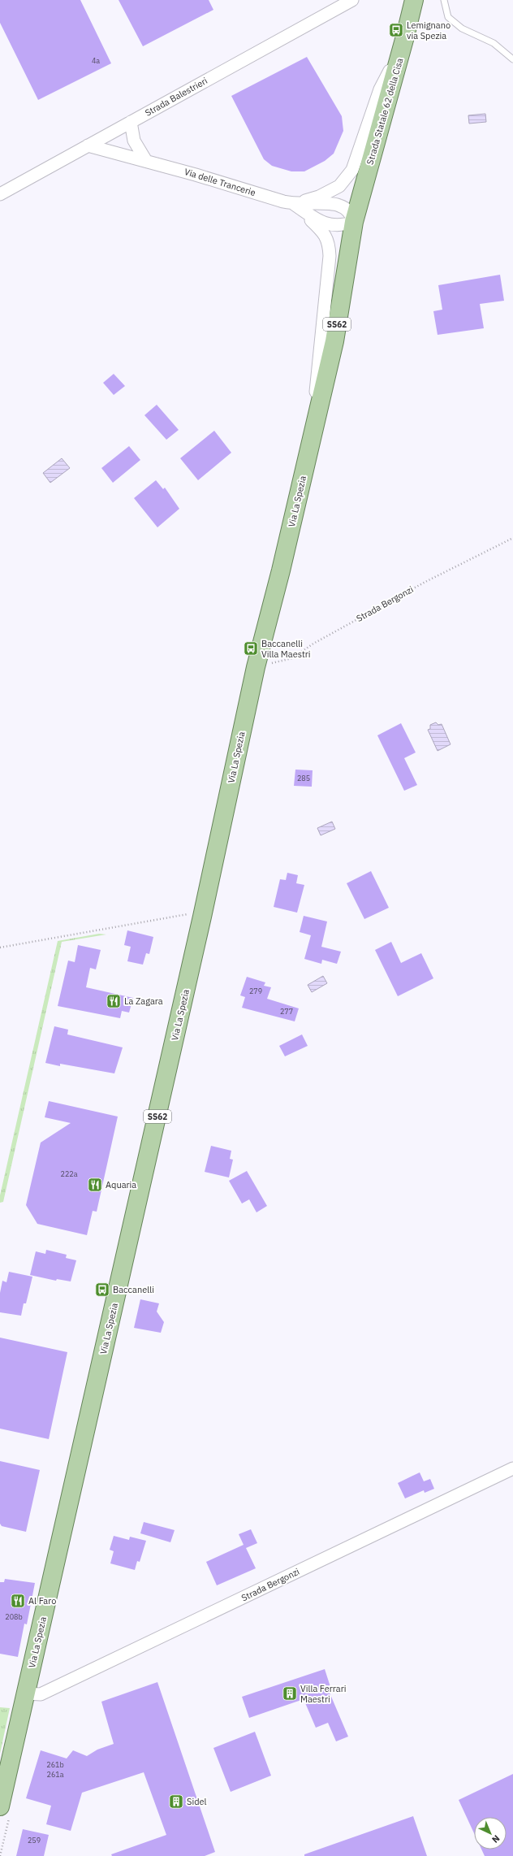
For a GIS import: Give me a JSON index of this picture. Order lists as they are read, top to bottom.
{
  "streets": {
    "main road": ["Strada Statale 62 della Cisa", "SS62", "Via La Spezia"],
    "street": ["Strada Balestrieri", "Via delle Trancerie", "Strada Bergonzi"]
  },
  "crossings": [
    ["Strada Balestrieri", "Via delle Trancerie"],
    ["Strada Statale 62 della Cisa", "Via La Spezia"],
    ["Via La Spezia", "Strada Bergonzi"]
  ],
  "places": {
    "bus stop": ["Lemignano via Spezia", "Baccanelli Villa Maestri", "Baccanelli"],
    "restaurant": ["La Zagara", "Aquaria", "Al Faro"],
    "building": ["Villa Ferrari Maestri", "Sidel"]
  },
  "house_numbers": [
    "4a",
    "285",
    "279",
    "277",
    "222a",
    "208b",
    "261b",
    "261a",
    "259"
  ],
  "north": "bottom right"
}
